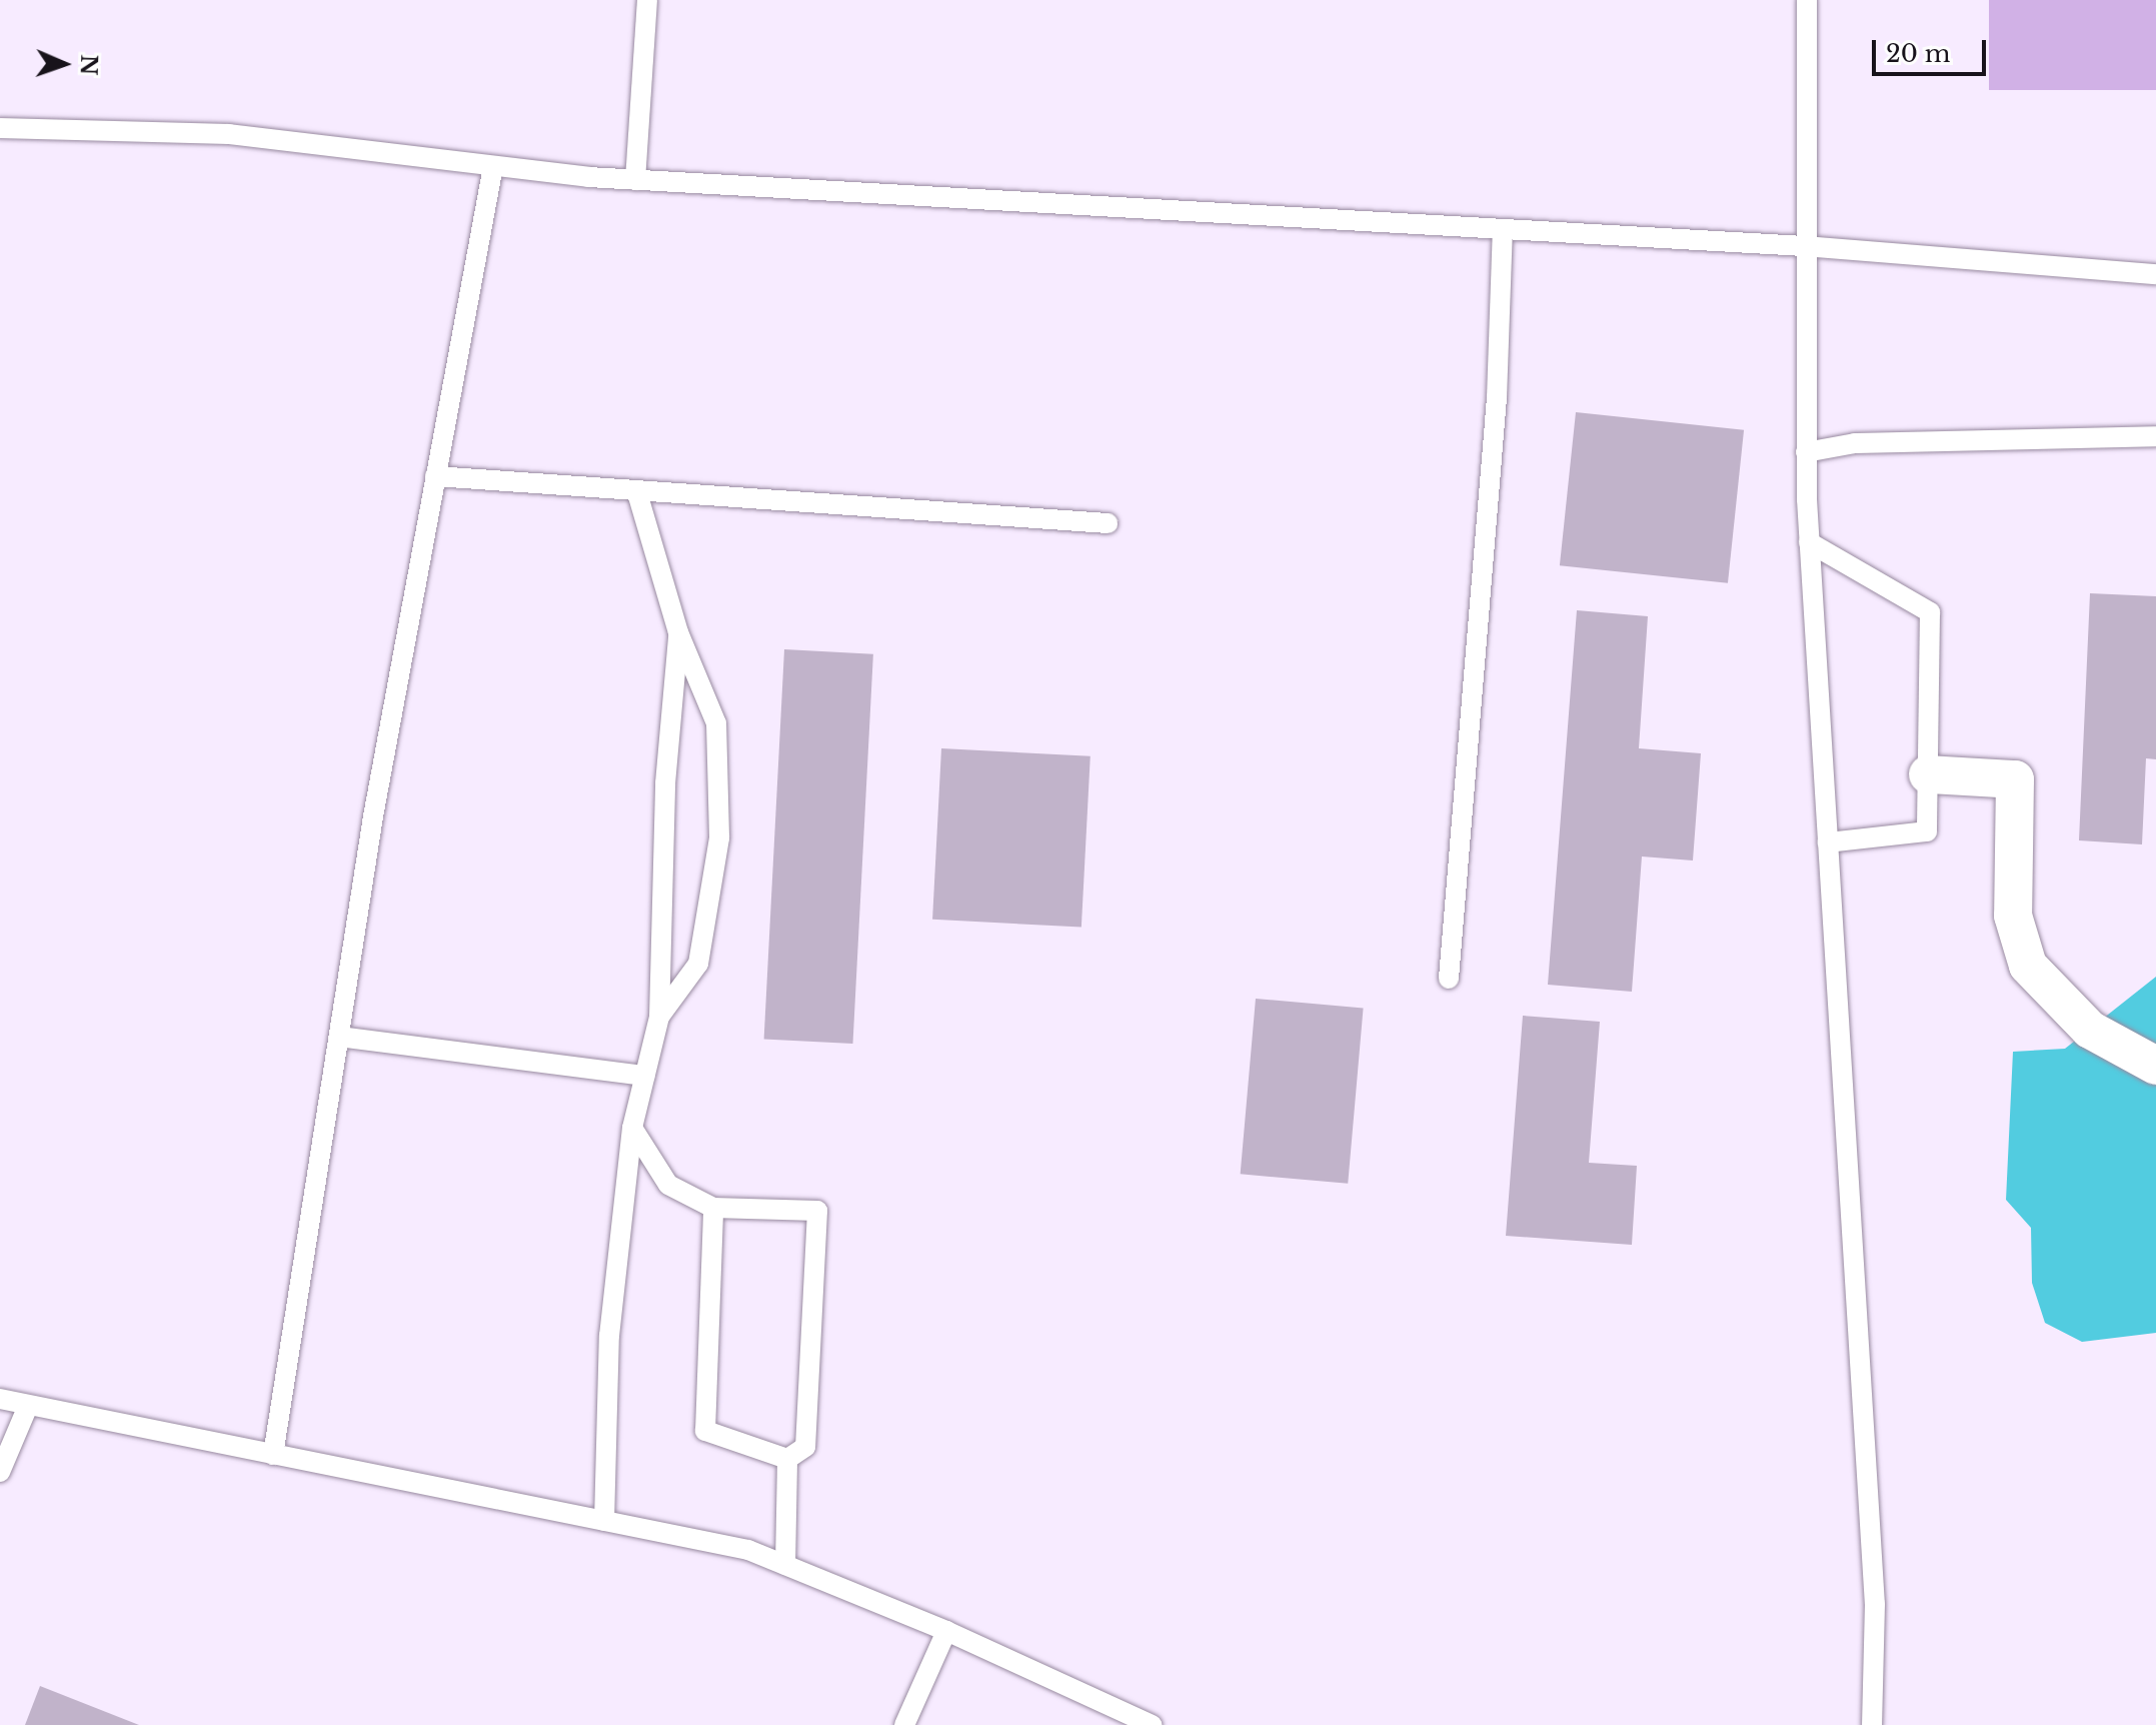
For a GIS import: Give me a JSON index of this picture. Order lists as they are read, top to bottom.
{
  "scale_bar": "20 m",
  "north": "right"
}
